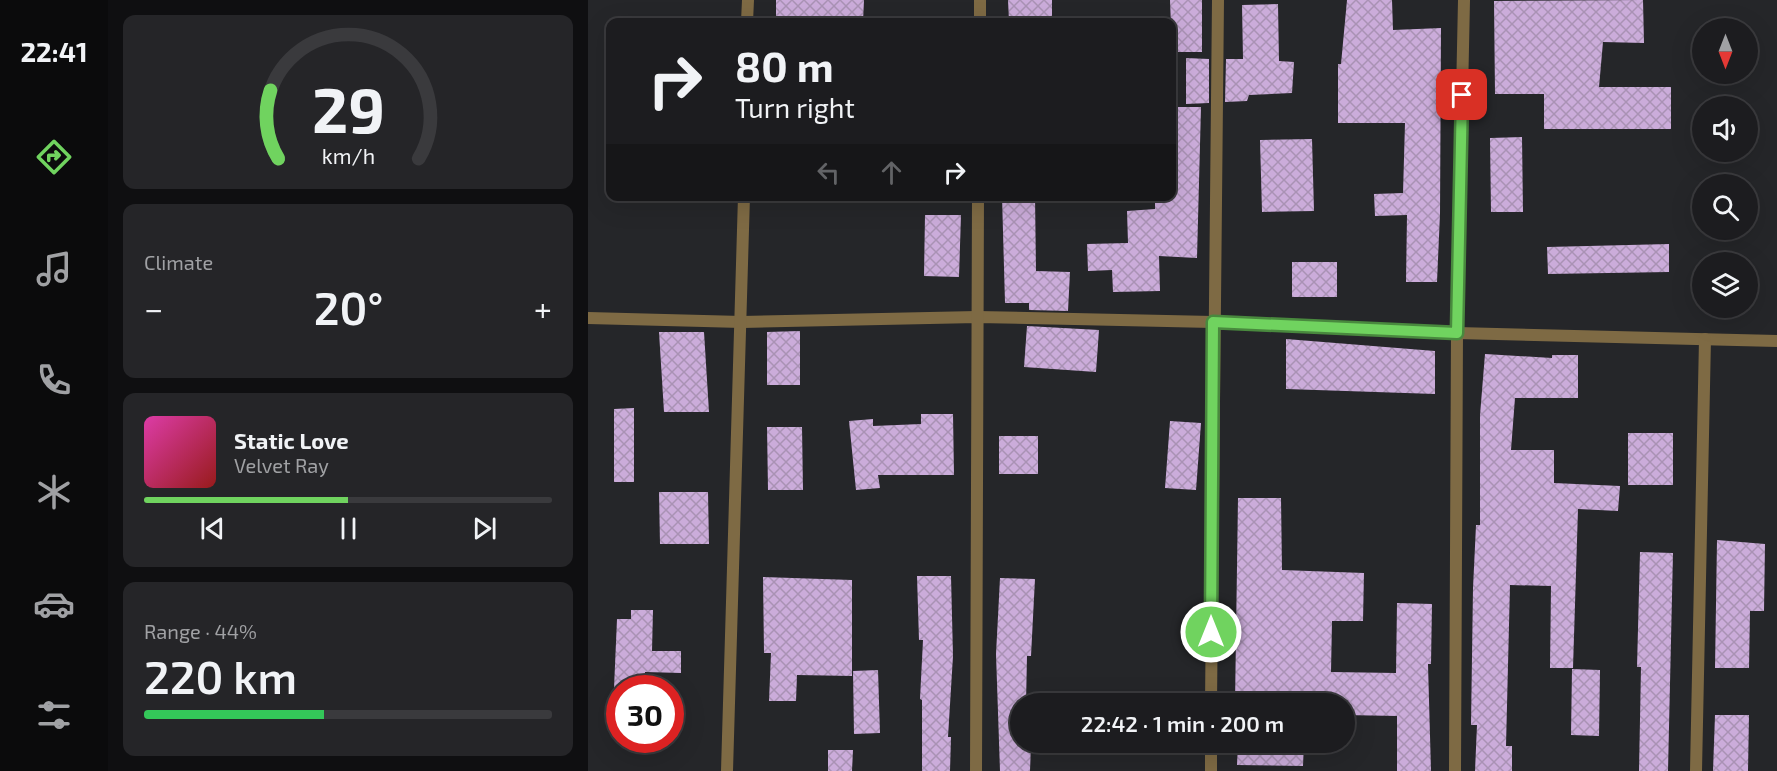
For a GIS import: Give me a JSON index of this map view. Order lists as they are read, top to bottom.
{
  "north": "bottom",
  "page": {
    "tabs": "22:41",
    "turn": ["80 m", "Turn right"],
    "tile": [
      "Climate",
      ["Range · 44%", "220 km"]
    ],
    "heat": ["−", "20°", "+"],
    "song": ["Static Love", "Velvet Ray"],
    "limit": "30",
    "trip": "22:42 · 1 min · 200 m",
    "gauge": ["29", "km/h"]
  }
}
